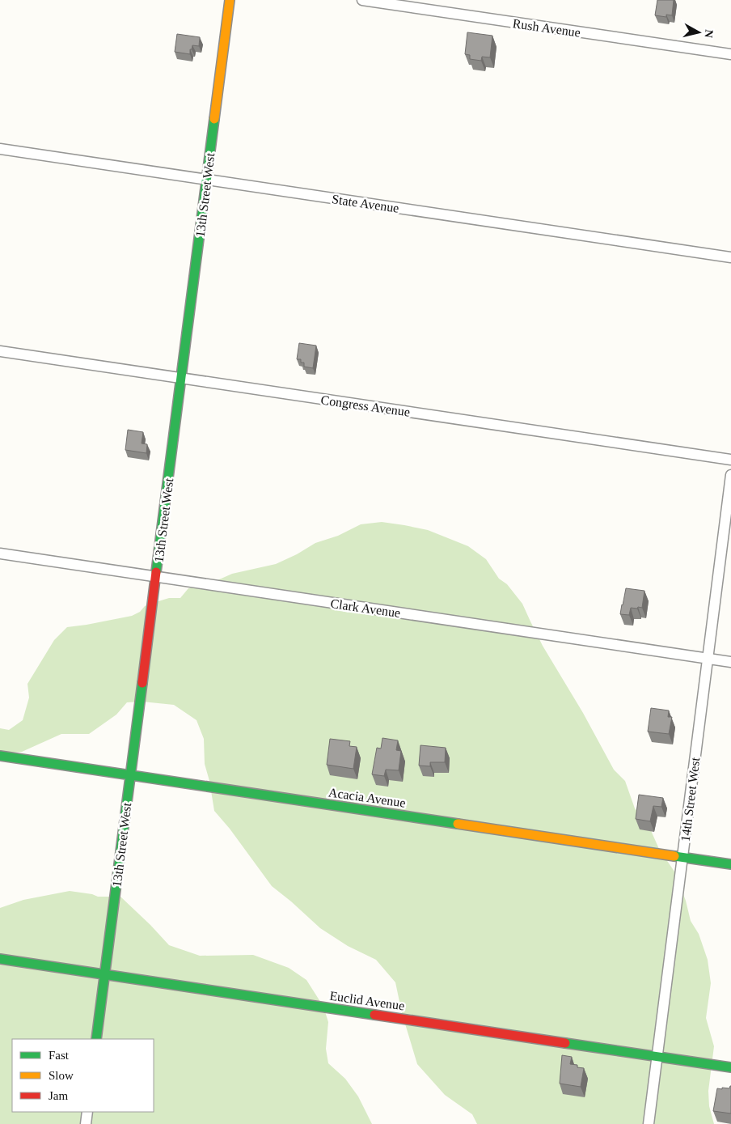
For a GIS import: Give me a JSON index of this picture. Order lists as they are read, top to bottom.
{
  "streets": {
    "street": [
      "Rush Avenue",
      "13th Street West",
      "State Avenue",
      "Congress Avenue",
      "Clark Avenue",
      "Acacia Avenue",
      "14th Street West",
      "Euclid Avenue"
    ]
  },
  "crossings": [
    ["13th Street West", "State Avenue"],
    ["13th Street West", "Congress Avenue"],
    ["13th Street West", "Clark Avenue"],
    ["13th Street West", "Acacia Avenue"],
    ["13th Street West", "Euclid Avenue"],
    ["Clark Avenue", "14th Street West"],
    ["Acacia Avenue", "14th Street West"],
    ["14th Street West", "Euclid Avenue"]
  ],
  "legend": ["Fast", "Slow", "Jam"],
  "north": "right"
}
